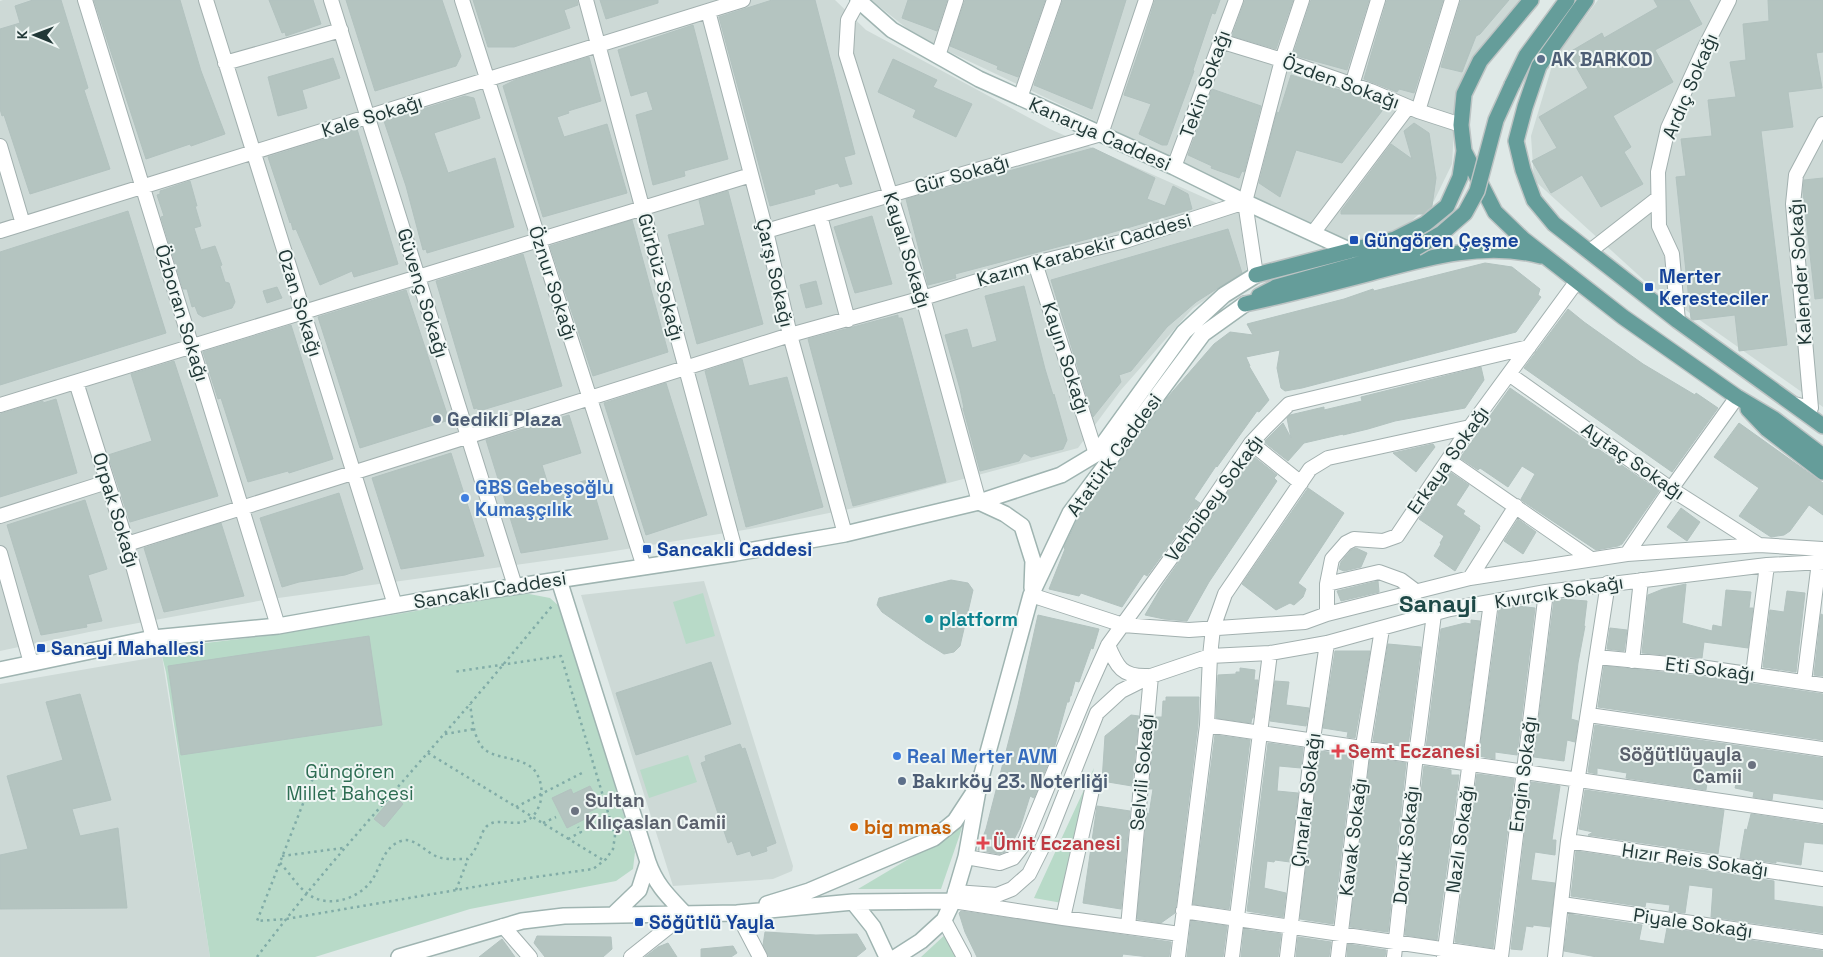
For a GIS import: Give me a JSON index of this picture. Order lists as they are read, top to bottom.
{
  "streets": {
    "main road": ["Kanarya Caddesi", "Atatürk Caddesi", "Sancaklı Caddesi"],
    "street": [
      "Özden Sokağı",
      "Tekin Sokağı",
      "Ardıç Sokağı",
      "Kale Sokağı",
      "Gür Sokağı",
      "Kayalı Sokağı",
      "Kazım Karabekir Caddesi",
      "Kalender Sokağı",
      "Çarşı Sokağı",
      "Gürbüz Sokağı",
      "Öznur Sokağı",
      "Güvenç Sokağı",
      "Ozan Sokağı",
      "Özboran Sokağı",
      "Kayın Sokağı",
      "Erkaya Sokağı",
      "Aytaç Sokağı",
      "Vehbibey Sokağı",
      "Orpak Sokağı",
      "Kıvırcık Sokağı",
      "Eti Sokağı",
      "Selvili Sokağı",
      "Engin Sokağı",
      "Çınarlar Sokağı",
      "Kavak Sokağı",
      "Nazlı Sokağı",
      "Doruk Sokağı",
      "Hızır Reis Sokağı",
      "Piyale Sokağı"
    ]
  },
  "crossings": [
    ["Özden Sokağı", "Tekin Sokağı"],
    ["Tekin Sokağı", "Kanarya Caddesi"],
    ["Kale Sokağı", "Çarşı Sokağı"],
    ["Kale Sokağı", "Gürbüz Sokağı"],
    ["Kale Sokağı", "Öznur Sokağı"],
    ["Kale Sokağı", "Güvenç Sokağı"],
    ["Kale Sokağı", "Ozan Sokağı"],
    ["Kale Sokağı", "Özboran Sokağı"],
    ["Kanarya Caddesi", "Gür Sokağı"],
    ["Kanarya Caddesi", "Kayalı Sokağı"],
    ["Kanarya Caddesi", "Kazım Karabekir Caddesi"],
    ["Gür Sokağı", "Kayalı Sokağı"],
    ["Gür Sokağı", "Çarşı Sokağı"],
    ["Kayalı Sokağı", "Kazım Karabekir Caddesi"],
    ["Kayalı Sokağı", "Sancaklı Caddesi"],
    ["Kazım Karabekir Caddesi", "Çarşı Sokağı"],
    ["Kazım Karabekir Caddesi", "Gürbüz Sokağı"],
    ["Kazım Karabekir Caddesi", "Öznur Sokağı"],
    ["Kazım Karabekir Caddesi", "Güvenç Sokağı"],
    ["Kazım Karabekir Caddesi", "Ozan Sokağı"],
    ["Kazım Karabekir Caddesi", "Özboran Sokağı"],
    ["Kazım Karabekir Caddesi", "Kayın Sokağı"],
    ["Kazım Karabekir Caddesi", "Orpak Sokağı"],
    ["Çarşı Sokağı", "Sancaklı Caddesi"],
    ["Gürbüz Sokağı", "Sancaklı Caddesi"],
    ["Öznur Sokağı", "Sancaklı Caddesi"],
    ["Güvenç Sokağı", "Sancaklı Caddesi"],
    ["Ozan Sokağı", "Sancaklı Caddesi"],
    ["Özboran Sokağı", "Sancaklı Caddesi"],
    ["Kayın Sokağı", "Atatürk Caddesi"],
    ["Kayın Sokağı", "Sancaklı Caddesi"],
    ["Atatürk Caddesi", "Vehbibey Sokağı"],
    ["Atatürk Caddesi", "Sancaklı Caddesi"],
    ["Atatürk Caddesi", "Kıvırcık Sokağı"],
    ["Erkaya Sokağı", "Aytaç Sokağı"],
    ["Erkaya Sokağı", "Vehbibey Sokağı"],
    ["Erkaya Sokağı", "Kıvırcık Sokağı"],
    ["Aytaç Sokağı", "Kıvırcık Sokağı"],
    ["Vehbibey Sokağı", "Kıvırcık Sokağı"],
    ["Orpak Sokağı", "Sancaklı Caddesi"],
    ["Kıvırcık Sokağı", "Selvili Sokağı"],
    ["Kıvırcık Sokağı", "Engin Sokağı"],
    ["Kıvırcık Sokağı", "Çınarlar Sokağı"],
    ["Kıvırcık Sokağı", "Kavak Sokağı"],
    ["Kıvırcık Sokağı", "Nazlı Sokağı"],
    ["Kıvırcık Sokağı", "Doruk Sokağı"]
  ],
  "districts": ["Sanayi"],
  "parks": ["Güngören Millet Bahçesi"],
  "places": {
    "other": [
      "AK BARKOD",
      "Gedikli Plaza",
      "GBS Gebeşoğlu Kumaşçılık",
      "platform",
      "Real Merter AVM",
      "Söğütlüyayla Camii",
      "Bakırköy 23. Noterliği",
      "Sultan Kılıçaslan Camii",
      "big mmas"
    ],
    "transit": [
      "Güngören Çeşme",
      "Merter Keresteciler",
      "Sancakli Caddesi",
      "Sanayi Mahallesi",
      "Söğütlü Yayla"
    ],
    "health": ["Semt Eczanesi", "Ümit Eczanesi"]
  },
  "north": "left"
}
